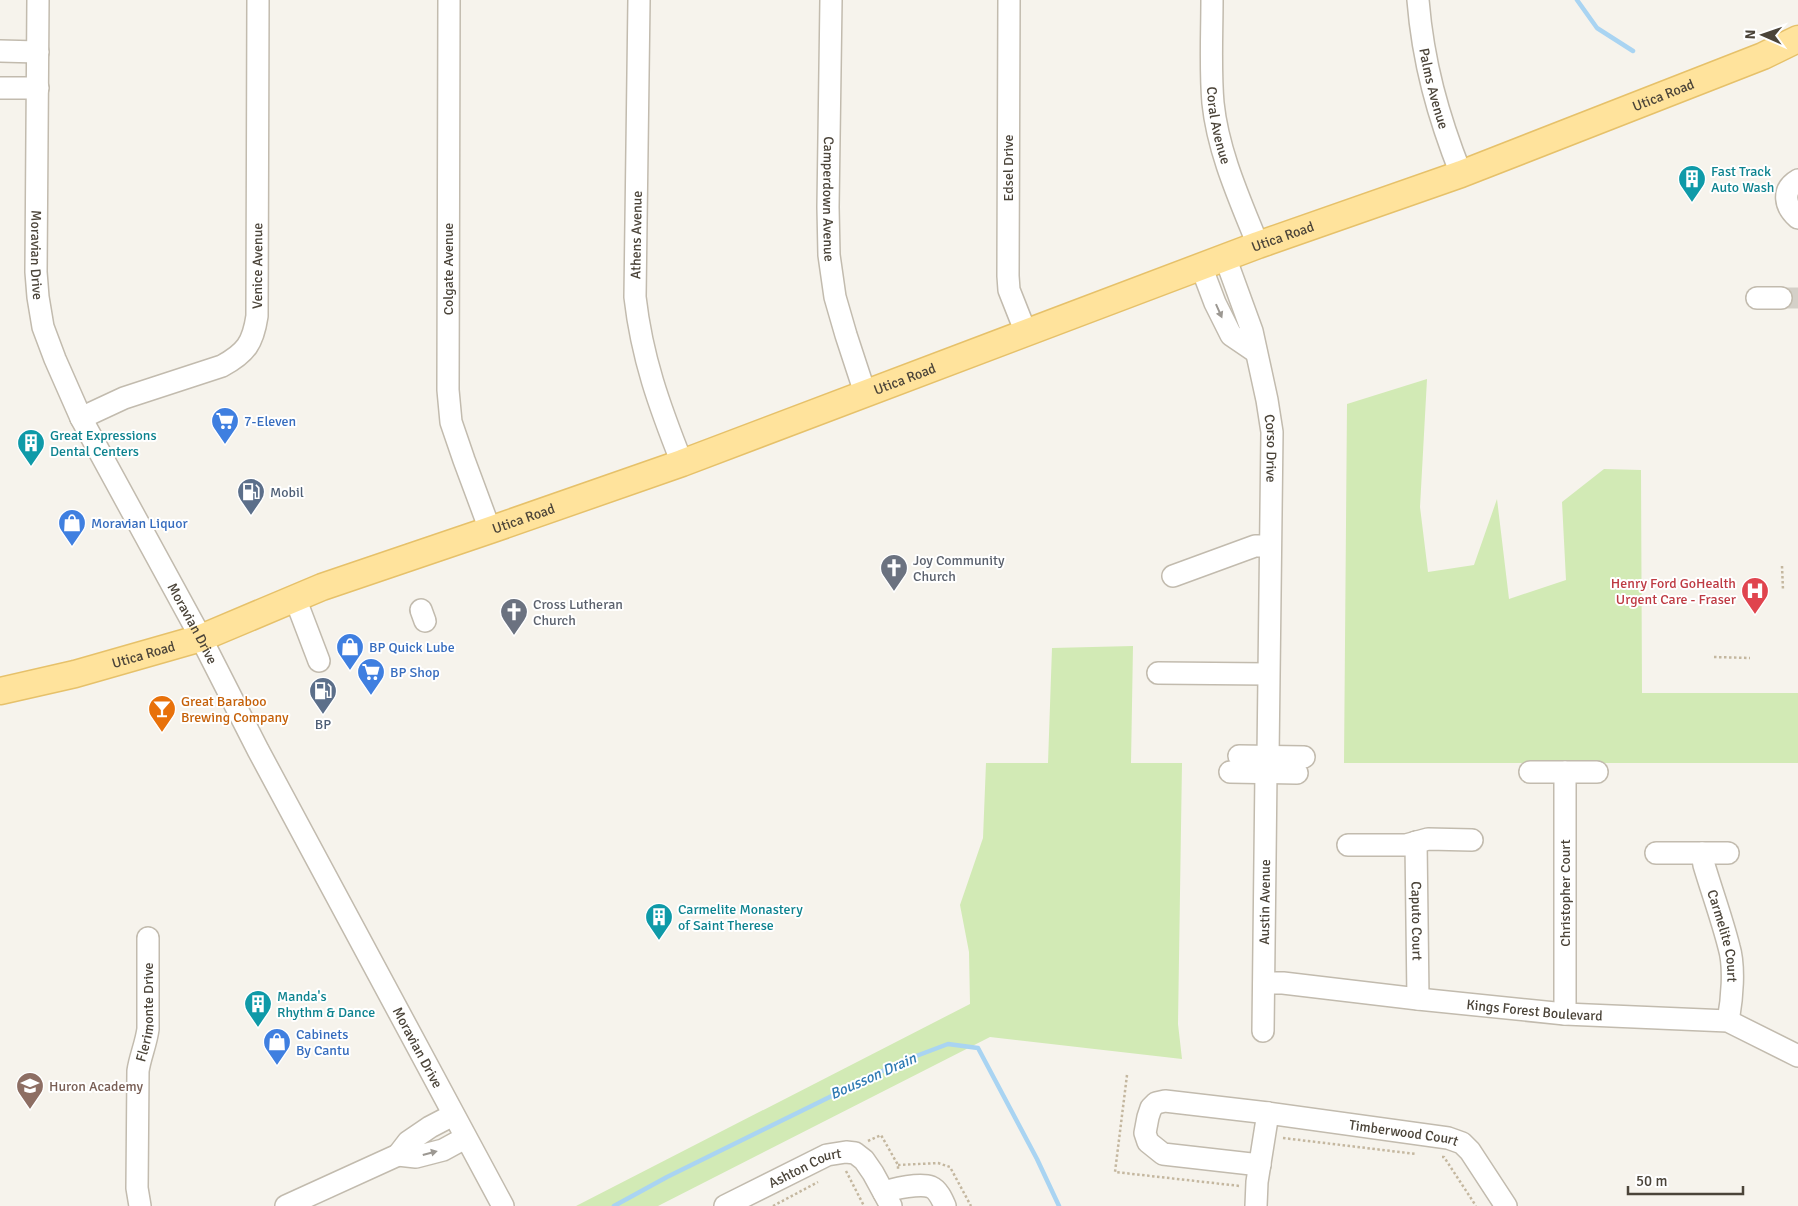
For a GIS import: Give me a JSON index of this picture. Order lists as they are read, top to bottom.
{
  "streets": {
    "main road": ["Utica Road"],
    "street": [
      "Palms Avenue",
      "Coral Avenue",
      "Edsel Drive",
      "Camperdown Avenue",
      "Athens Avenue",
      "Moravian Drive",
      "Venice Avenue",
      "Colgate Avenue",
      "Corso Drive",
      "Christopher Court",
      "Austin Avenue",
      "Caputo Court",
      "Carmelite Court",
      "Kings Forest Boulevard",
      "Flerimonte Drive",
      "Timberwood Court",
      "Ashton Court"
    ]
  },
  "crossings": [
    ["Palms Avenue", "Utica Road"],
    ["Utica Road", "Coral Avenue"],
    ["Utica Road", "Edsel Drive"],
    ["Utica Road", "Camperdown Avenue"],
    ["Utica Road", "Athens Avenue"],
    ["Utica Road", "Moravian Drive"],
    ["Utica Road", "Colgate Avenue"],
    ["Utica Road", "Corso Drive"],
    ["Moravian Drive", "Venice Avenue"],
    ["Corso Drive", "Austin Avenue"],
    ["Christopher Court", "Kings Forest Boulevard"],
    ["Austin Avenue", "Kings Forest Boulevard"],
    ["Caputo Court", "Kings Forest Boulevard"],
    ["Carmelite Court", "Kings Forest Boulevard"]
  ],
  "water": ["Bousson Drain"],
  "places": {
    "building": [
      "Fast Track Auto Wash",
      "Great Expressions Dental Centers",
      "Carmelite Monastery of Saint Therese",
      "Manda's Rhythm & Dance"
    ],
    "supermarket": ["7-Eleven", "BP Shop"],
    "fuel station": ["Mobil", "BP"],
    "shop": ["Moravian Liquor", "BP Quick Lube", "Cabinets By Cantu"],
    "church": ["Joy Community Church", "Cross Lutheran Church"],
    "hospital": ["Henry Ford GoHealth Urgent Care - Fraser"],
    "bar": ["Great Baraboo Brewing Company"],
    "school or university": ["Huron Academy"]
  },
  "scale_bar": "50 m",
  "north": "left"
}
